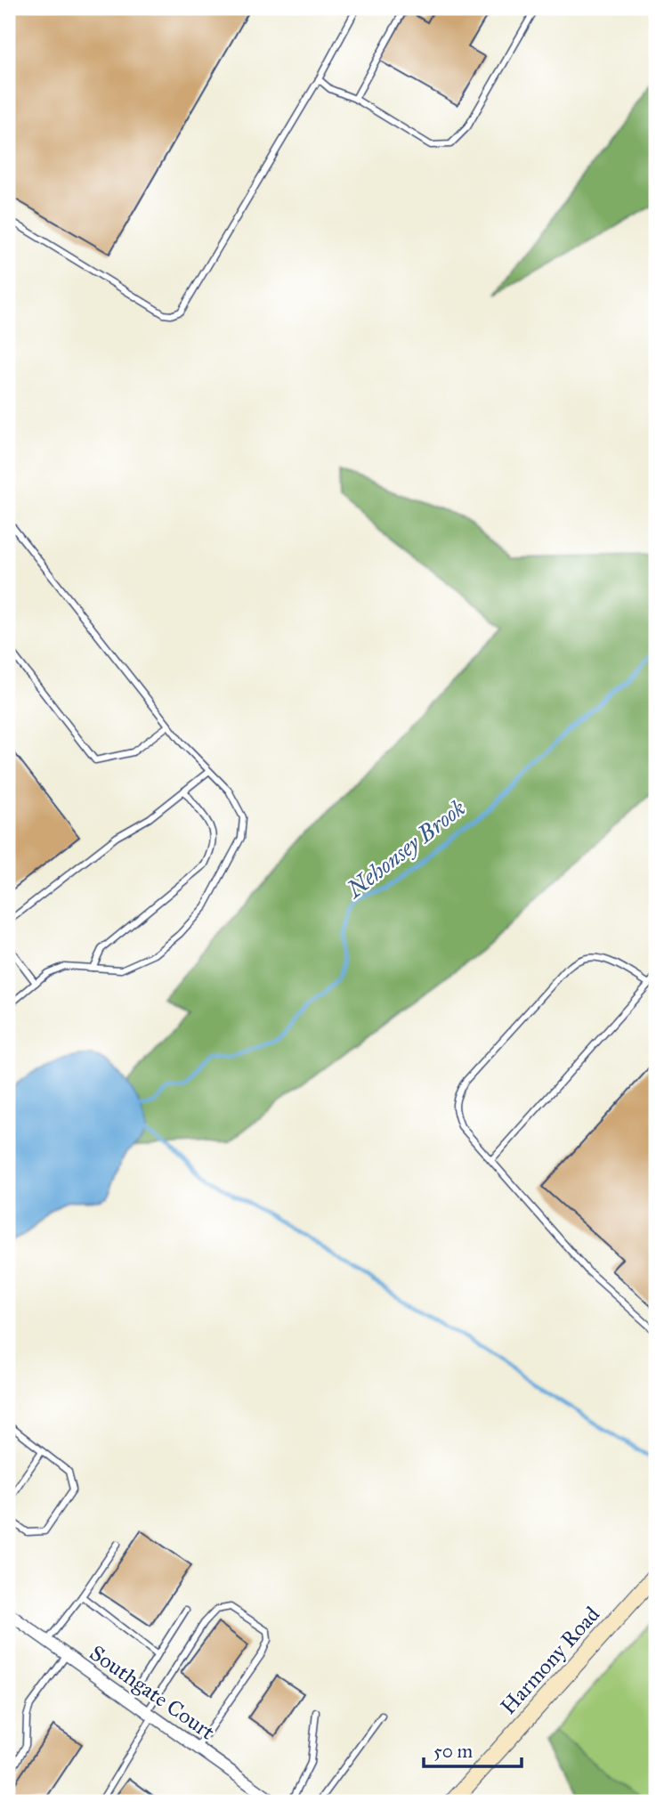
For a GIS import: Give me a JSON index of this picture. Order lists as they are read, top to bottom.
{
  "streets": {
    "main road": ["Harmony Road"],
    "street": ["Southgate Court"]
  },
  "water": ["Nehonsey Brook"],
  "scale_bar": "50 m"
}
